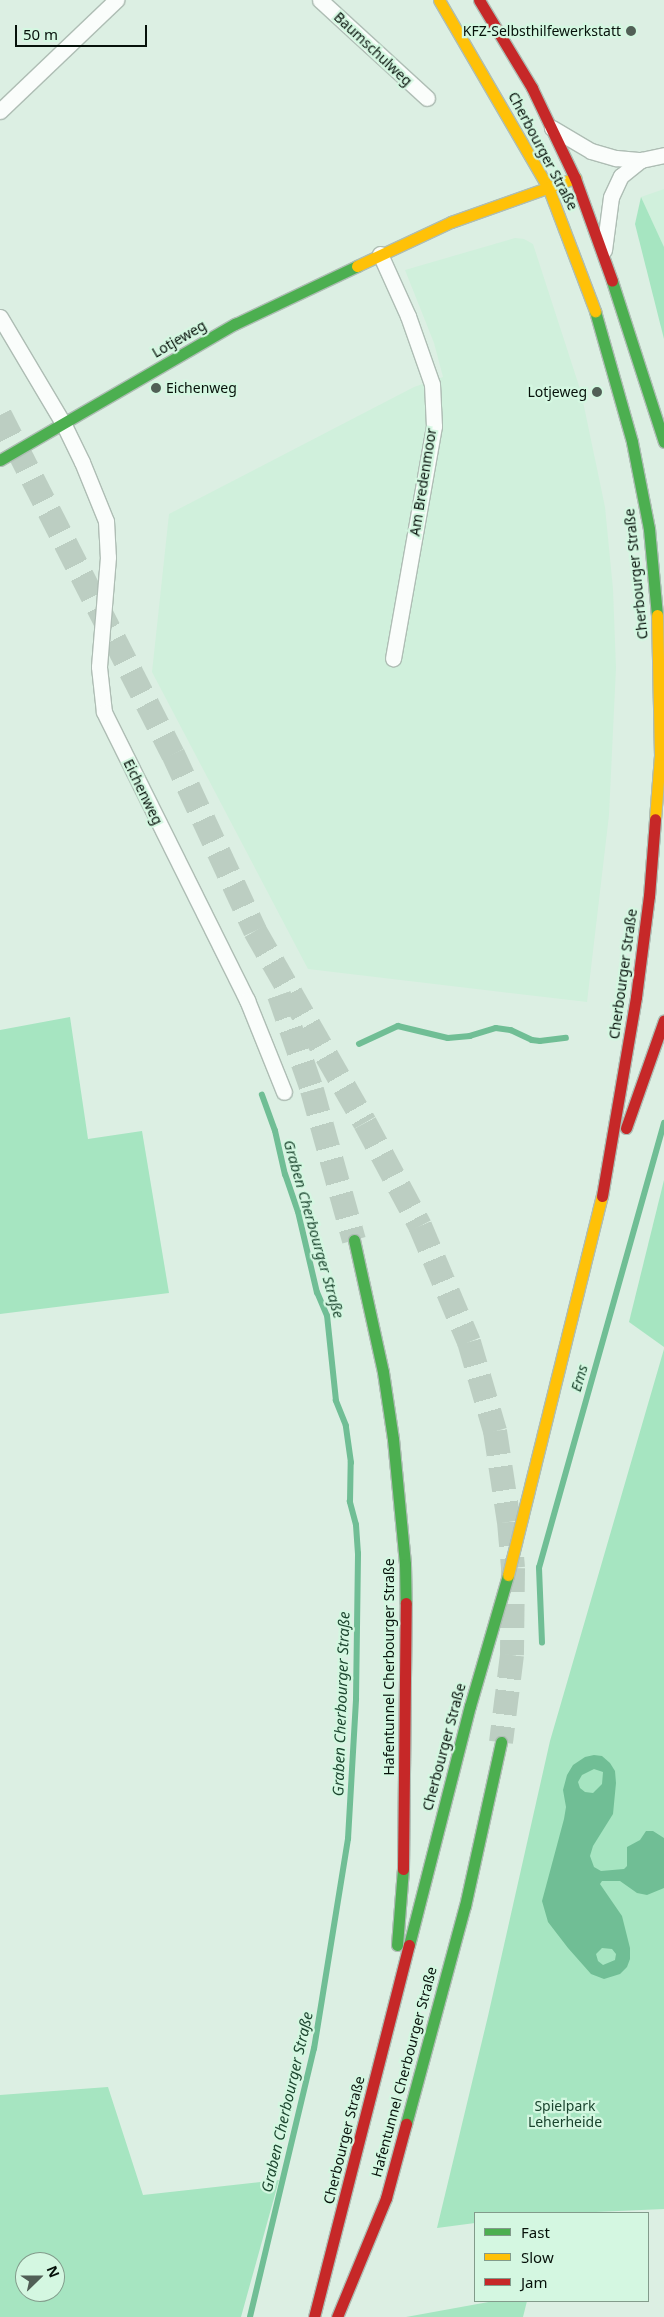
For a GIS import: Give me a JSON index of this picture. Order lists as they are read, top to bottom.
{
  "streets": {
    "main road": ["Cherbourger Straße", "Lotjeweg", "Hafentunnel Cherbourger Straße"],
    "street": ["Baumschulweg", "Am Bredenmoor", "Eichenweg"]
  },
  "crossings": [
    ["Cherbourger Straße", "Lotjeweg"],
    ["Cherbourger Straße", "Hafentunnel Cherbourger Straße"],
    ["Lotjeweg", "Am Bredenmoor"],
    ["Lotjeweg", "Eichenweg"]
  ],
  "water": ["Graben Cherbourger Straße", "Ems"],
  "parks": ["Spielpark Leherheide"],
  "places": ["KFZ-Selbsthilfewerkstatt", "Eichenweg", "Lotjeweg"],
  "legend": ["Fast", "Slow", "Jam"],
  "scale_bar": "50 m",
  "north": "right"
}
